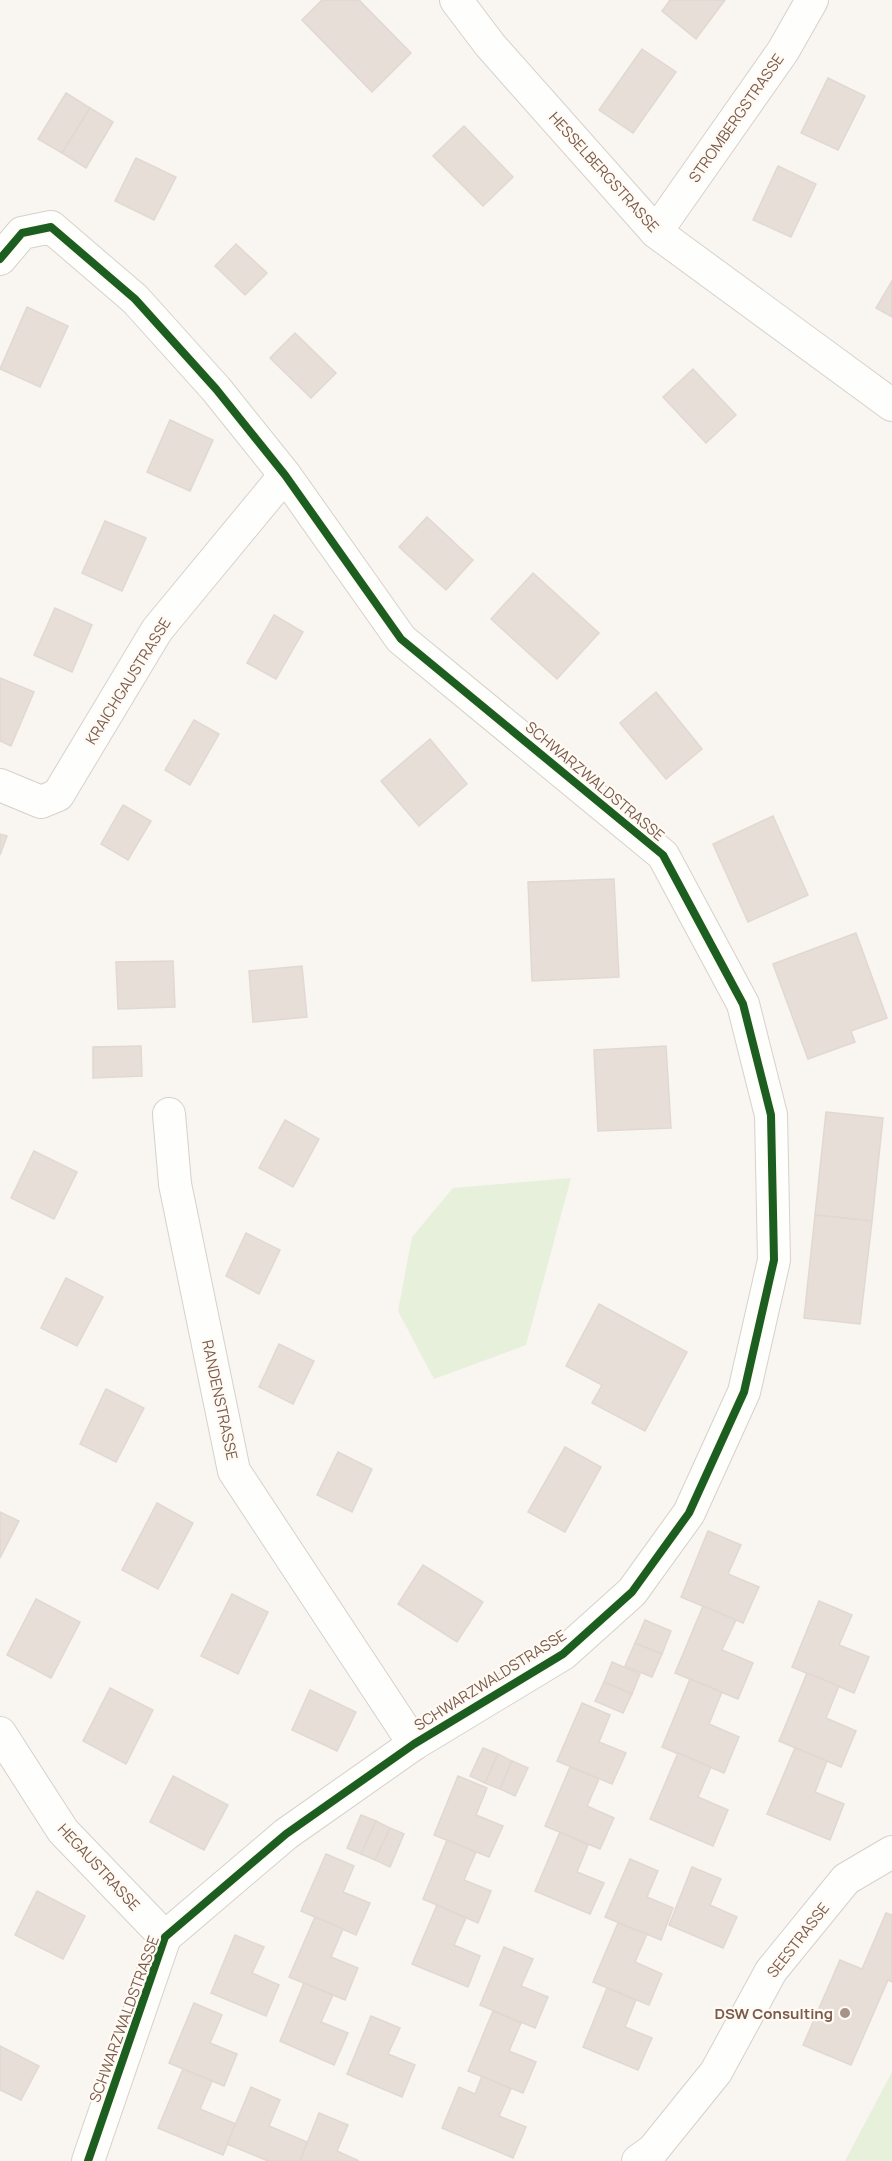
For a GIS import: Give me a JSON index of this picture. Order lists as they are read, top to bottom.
{
  "streets": {
    "street": [
      "STROMBERGSTRASSE",
      "HESSELBERGSTRASSE",
      "KRAICHGAUSTRASSE",
      "SCHWARZWALDSTRASSE",
      "RANDENSTRASSE",
      "HEGAUSTRASSE",
      "SEESTRASSE"
    ]
  },
  "crossings": [
    ["STROMBERGSTRASSE", "HESSELBERGSTRASSE"],
    ["KRAICHGAUSTRASSE", "SCHWARZWALDSTRASSE"],
    ["SCHWARZWALDSTRASSE", "RANDENSTRASSE"],
    ["SCHWARZWALDSTRASSE", "HEGAUSTRASSE"]
  ],
  "places": ["DSW Consulting"]
}
